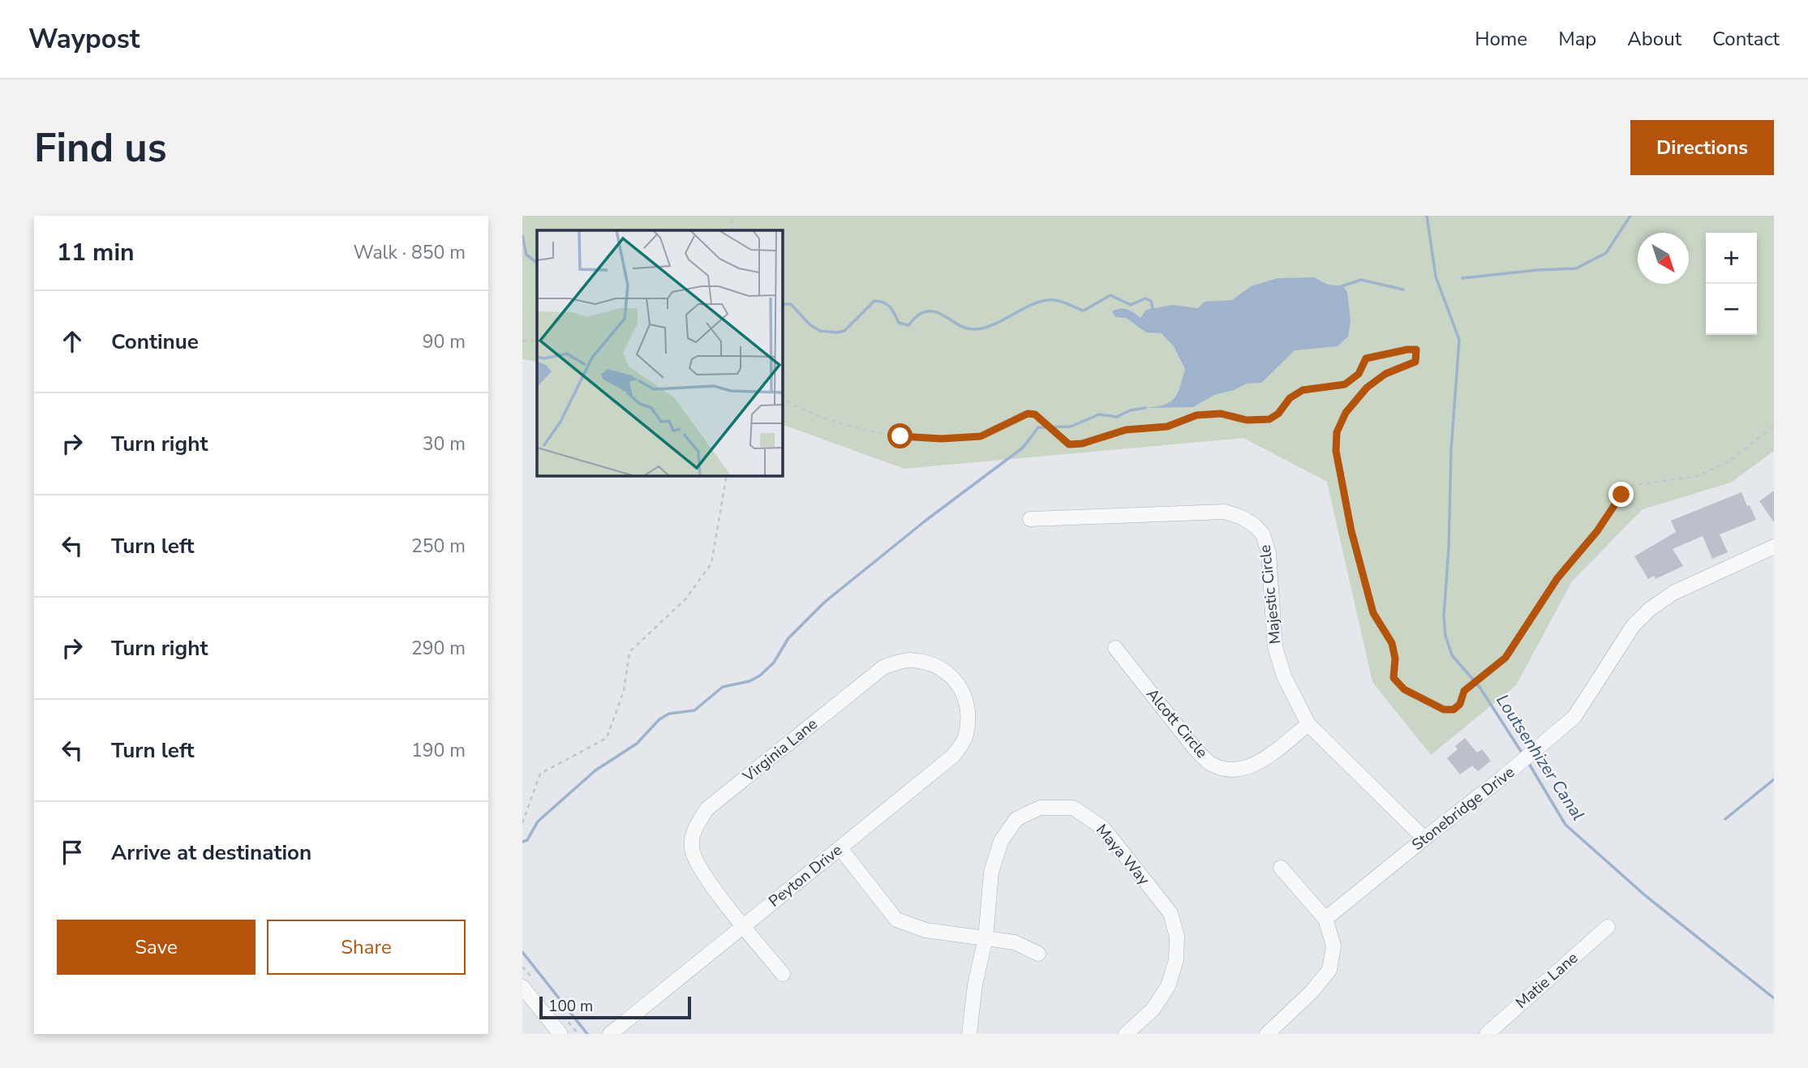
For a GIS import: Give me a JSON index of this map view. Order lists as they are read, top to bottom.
{
  "streets": {
    "street": [
      "Majestic Circle",
      "Alcott Circle",
      "Virginia Lane",
      "Stonebridge Drive",
      "Maya Way",
      "Peyton Drive",
      "Matie Lane"
    ]
  },
  "crossings": [
    ["Majestic Circle", "Alcott Circle"],
    ["Majestic Circle", "Stonebridge Drive"],
    ["Virginia Lane", "Peyton Drive"]
  ],
  "water": ["Loutsenhizer Canal"],
  "scale_bar": "100 m",
  "north": "bottom right",
  "page": {
    "header": "Waypost",
    "nav": [
      "Home",
      "Map",
      "About",
      "Contact"
    ],
    "buttons": [
      "Directions",
      ["Save", "Share"]
    ],
    "title": "Find us",
    "heading": ["11 min", "Walk · 850 m"],
    "map_buttons": ["+", "−"],
    "list": [
      ["Continue", "90 m"],
      ["Turn right", "30 m"],
      ["Turn left", "250 m"],
      ["Turn right", "290 m"],
      ["Turn left", "190 m"],
      "Arrive at destination"
    ],
    "scale": "100 m"
  }
}
